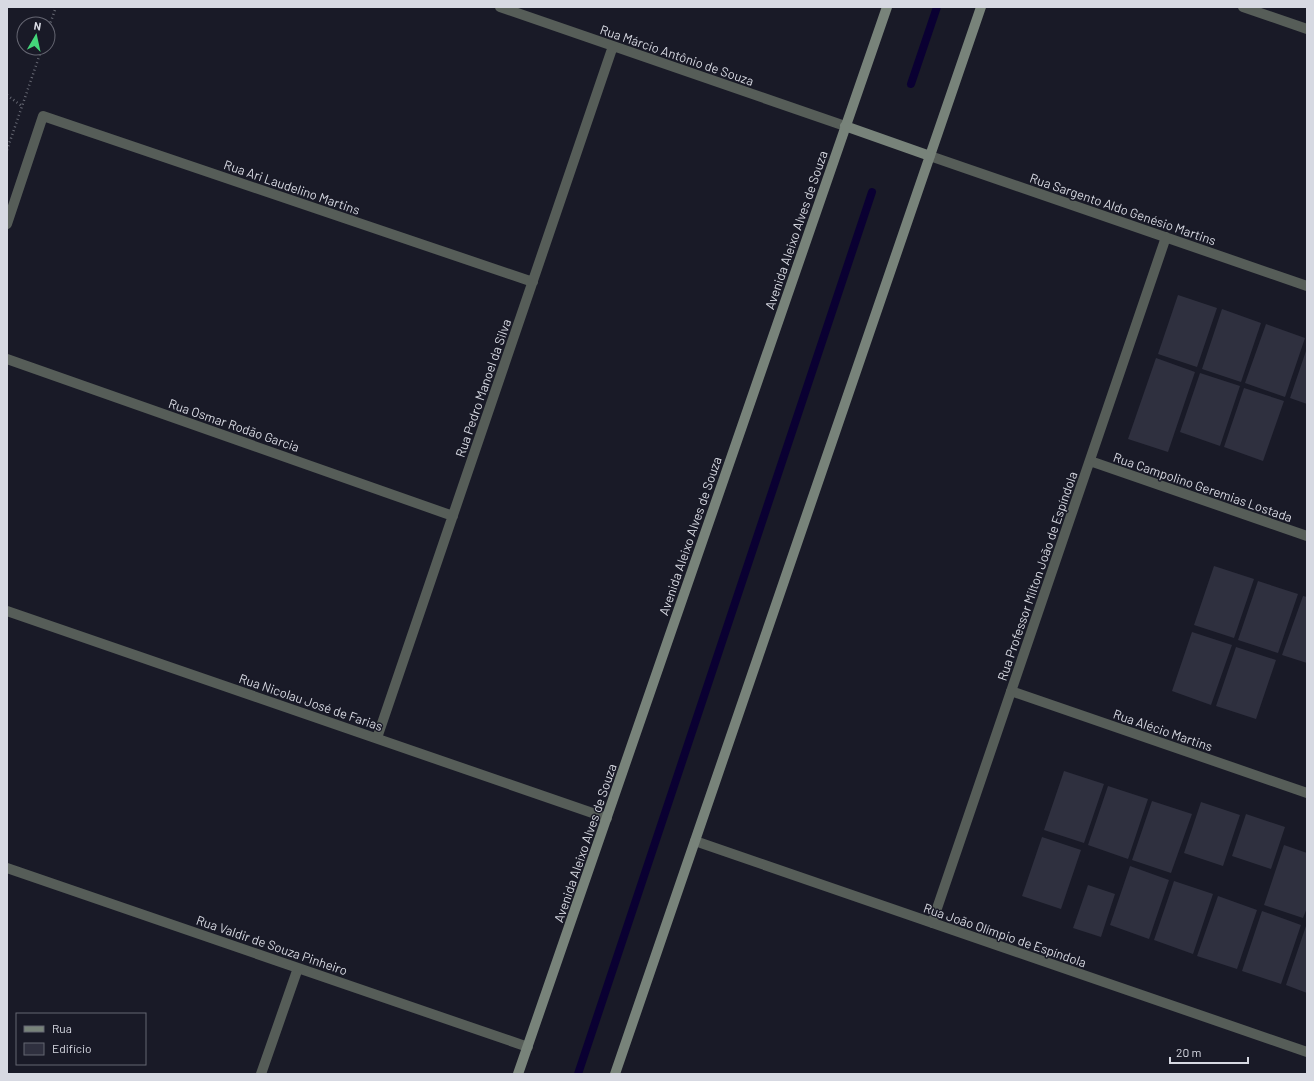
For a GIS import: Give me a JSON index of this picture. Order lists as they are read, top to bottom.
{
  "streets": {
    "street": [
      "Rua Márcio Antônio de Souza",
      "Rua Ari Laudelino Martins",
      "Rua Sargento Aldo Genésio Martins",
      "Avenida Aleixo Alves de Souza",
      "Rua Pedro Manoel da Silva",
      "Rua Osmar Rodão Garcia",
      "Rua Campolino Geremias Lostada",
      "Rua Professor Milton João de Espíndola",
      "Rua Nicolau José de Farias",
      "Rua Alécio Martins",
      "Rua João Olímpio de Espíndola",
      "Rua Valdir de Souza Pinheiro"
    ]
  },
  "crossings": [
    ["Rua Márcio Antônio de Souza", "Avenida Aleixo Alves de Souza"],
    ["Rua Márcio Antônio de Souza", "Rua Pedro Manoel da Silva"],
    ["Rua Ari Laudelino Martins", "Rua Pedro Manoel da Silva"],
    ["Rua Sargento Aldo Genésio Martins", "Rua Professor Milton João de Espíndola"],
    ["Avenida Aleixo Alves de Souza", "Rua Nicolau José de Farias"],
    ["Avenida Aleixo Alves de Souza", "Rua Valdir de Souza Pinheiro"],
    ["Rua Pedro Manoel da Silva", "Rua Osmar Rodão Garcia"],
    ["Rua Pedro Manoel da Silva", "Rua Nicolau José de Farias"],
    ["Rua Campolino Geremias Lostada", "Rua Professor Milton João de Espíndola"],
    ["Rua Professor Milton João de Espíndola", "Rua Alécio Martins"],
    ["Rua Professor Milton João de Espíndola", "Rua João Olímpio de Espíndola"]
  ],
  "legend": ["Rua", "Edifício"],
  "scale_bar": "20 m",
  "north": "top"
}
